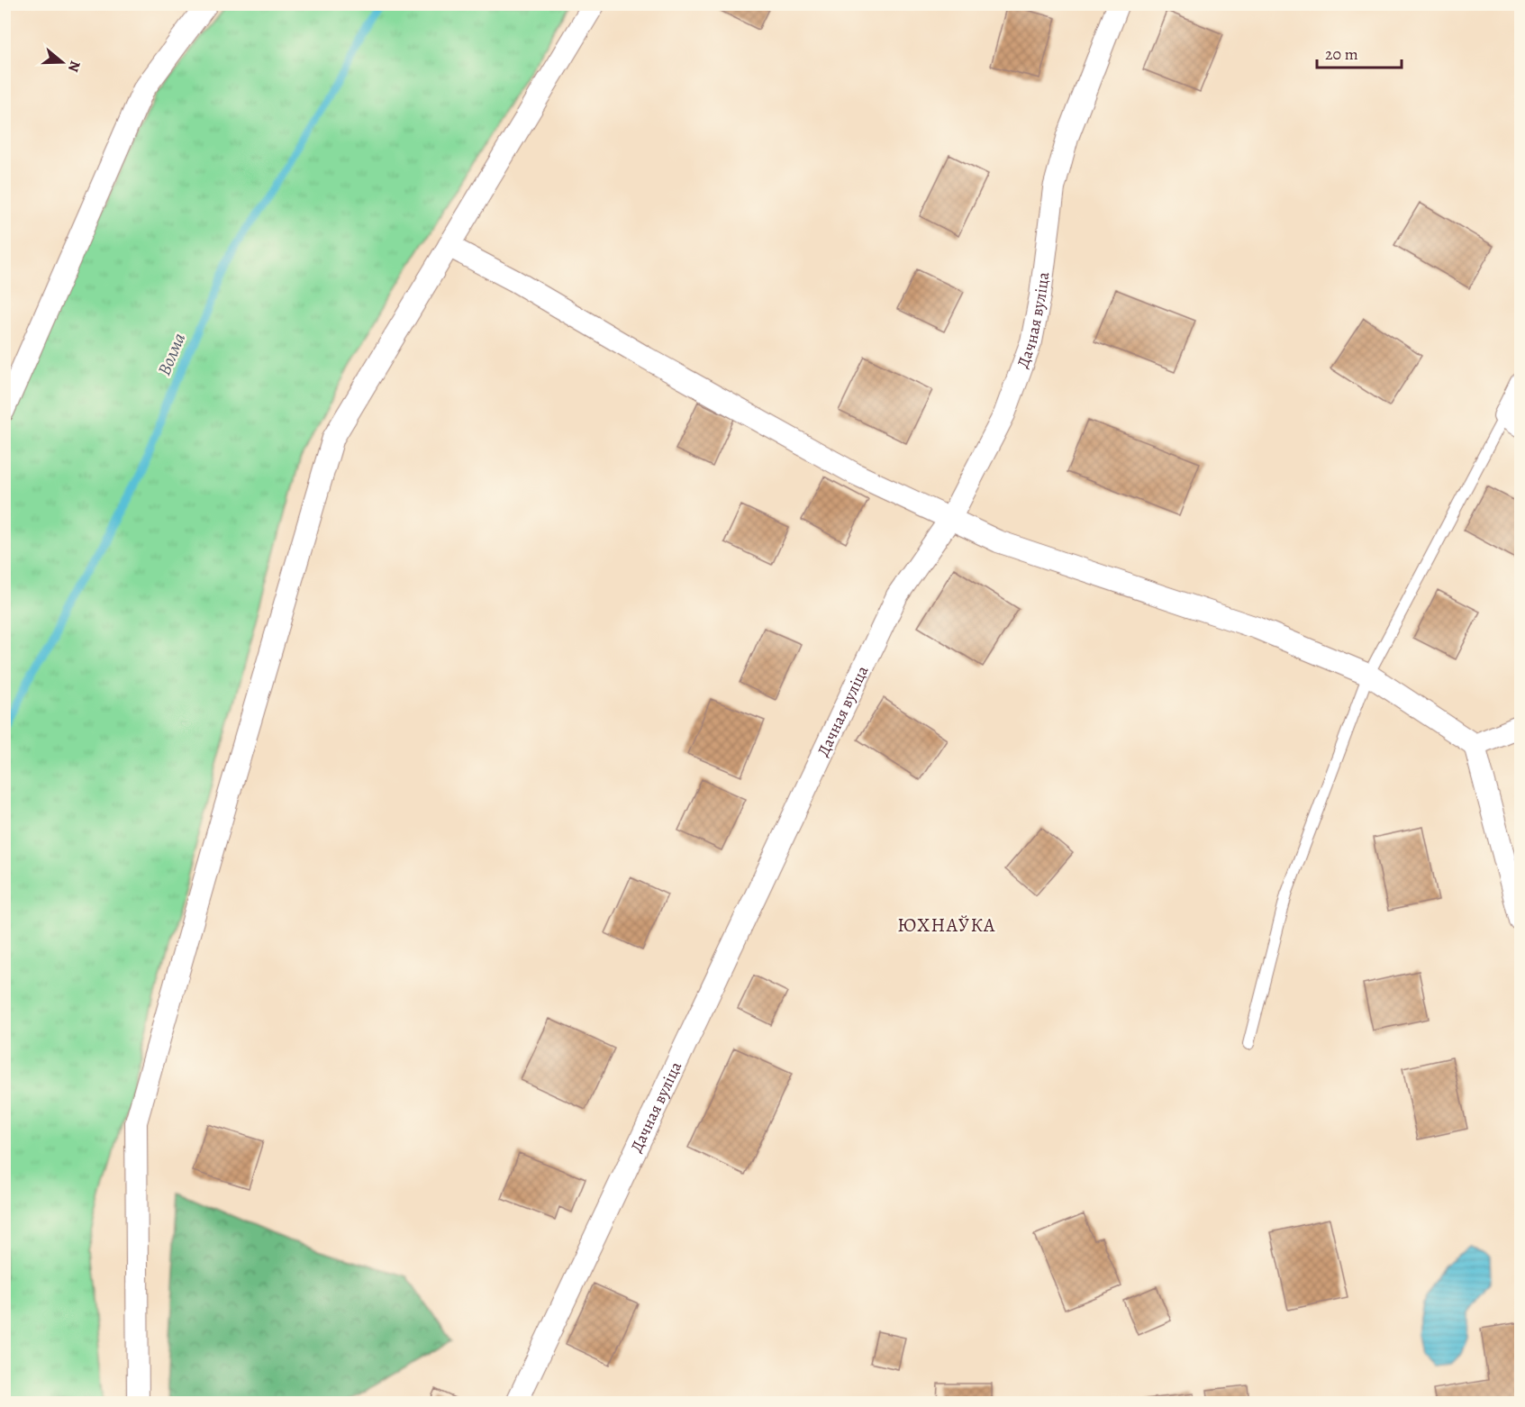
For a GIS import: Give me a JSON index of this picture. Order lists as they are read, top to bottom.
{
  "streets": {
    "street": ["Дачная вуліца"]
  },
  "districts": ["ЮХНАЎКА"],
  "water": ["Волма"],
  "scale_bar": "20 m",
  "north": "right"
}
